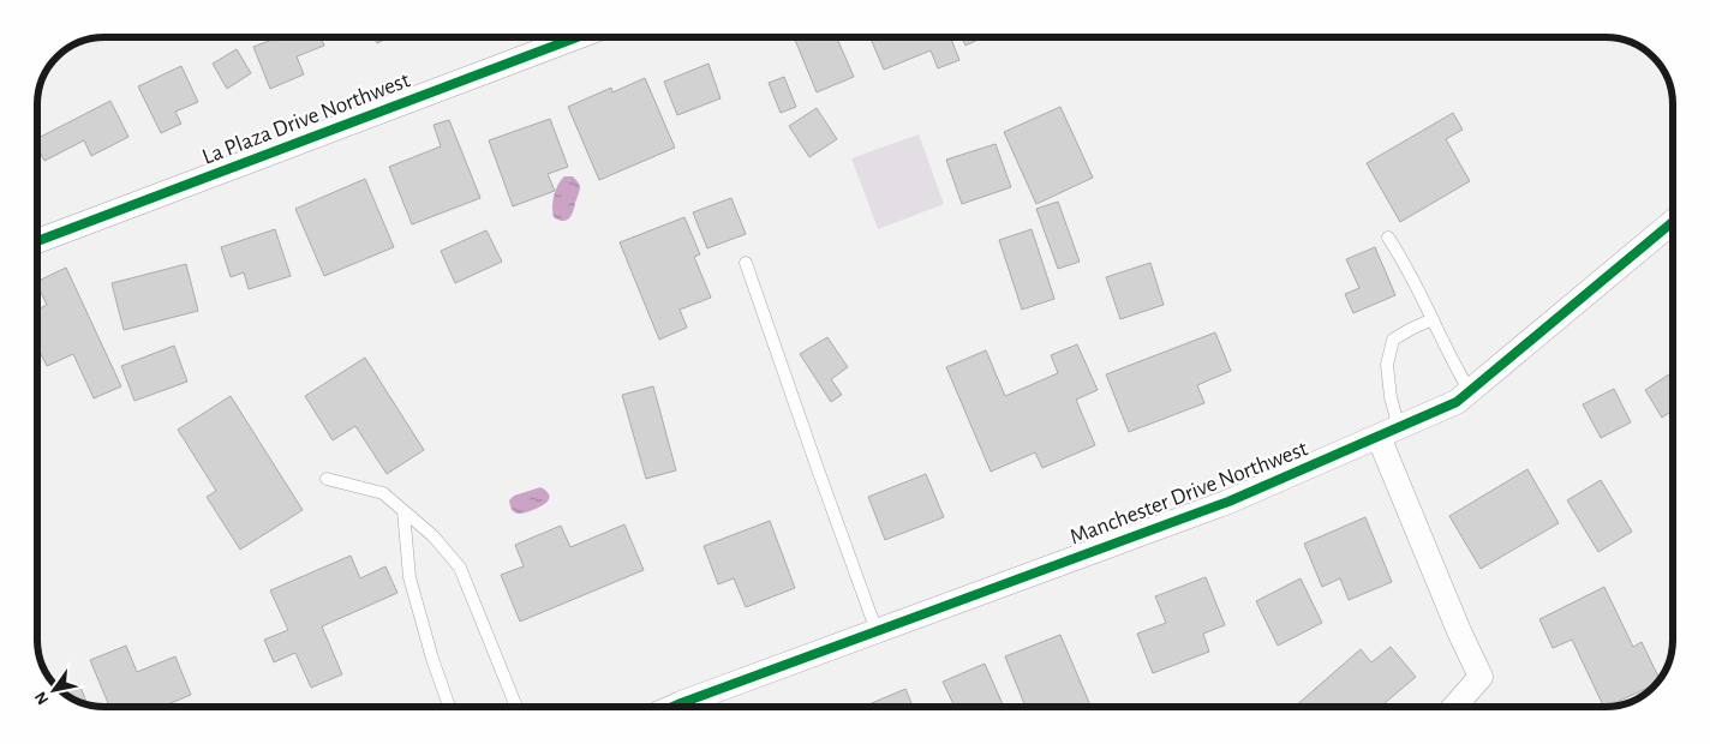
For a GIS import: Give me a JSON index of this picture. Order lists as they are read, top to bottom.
{
  "streets": {
    "street": ["La Plaza Drive Northwest", "Manchester Drive Northwest"]
  },
  "north": "bottom left"
}
